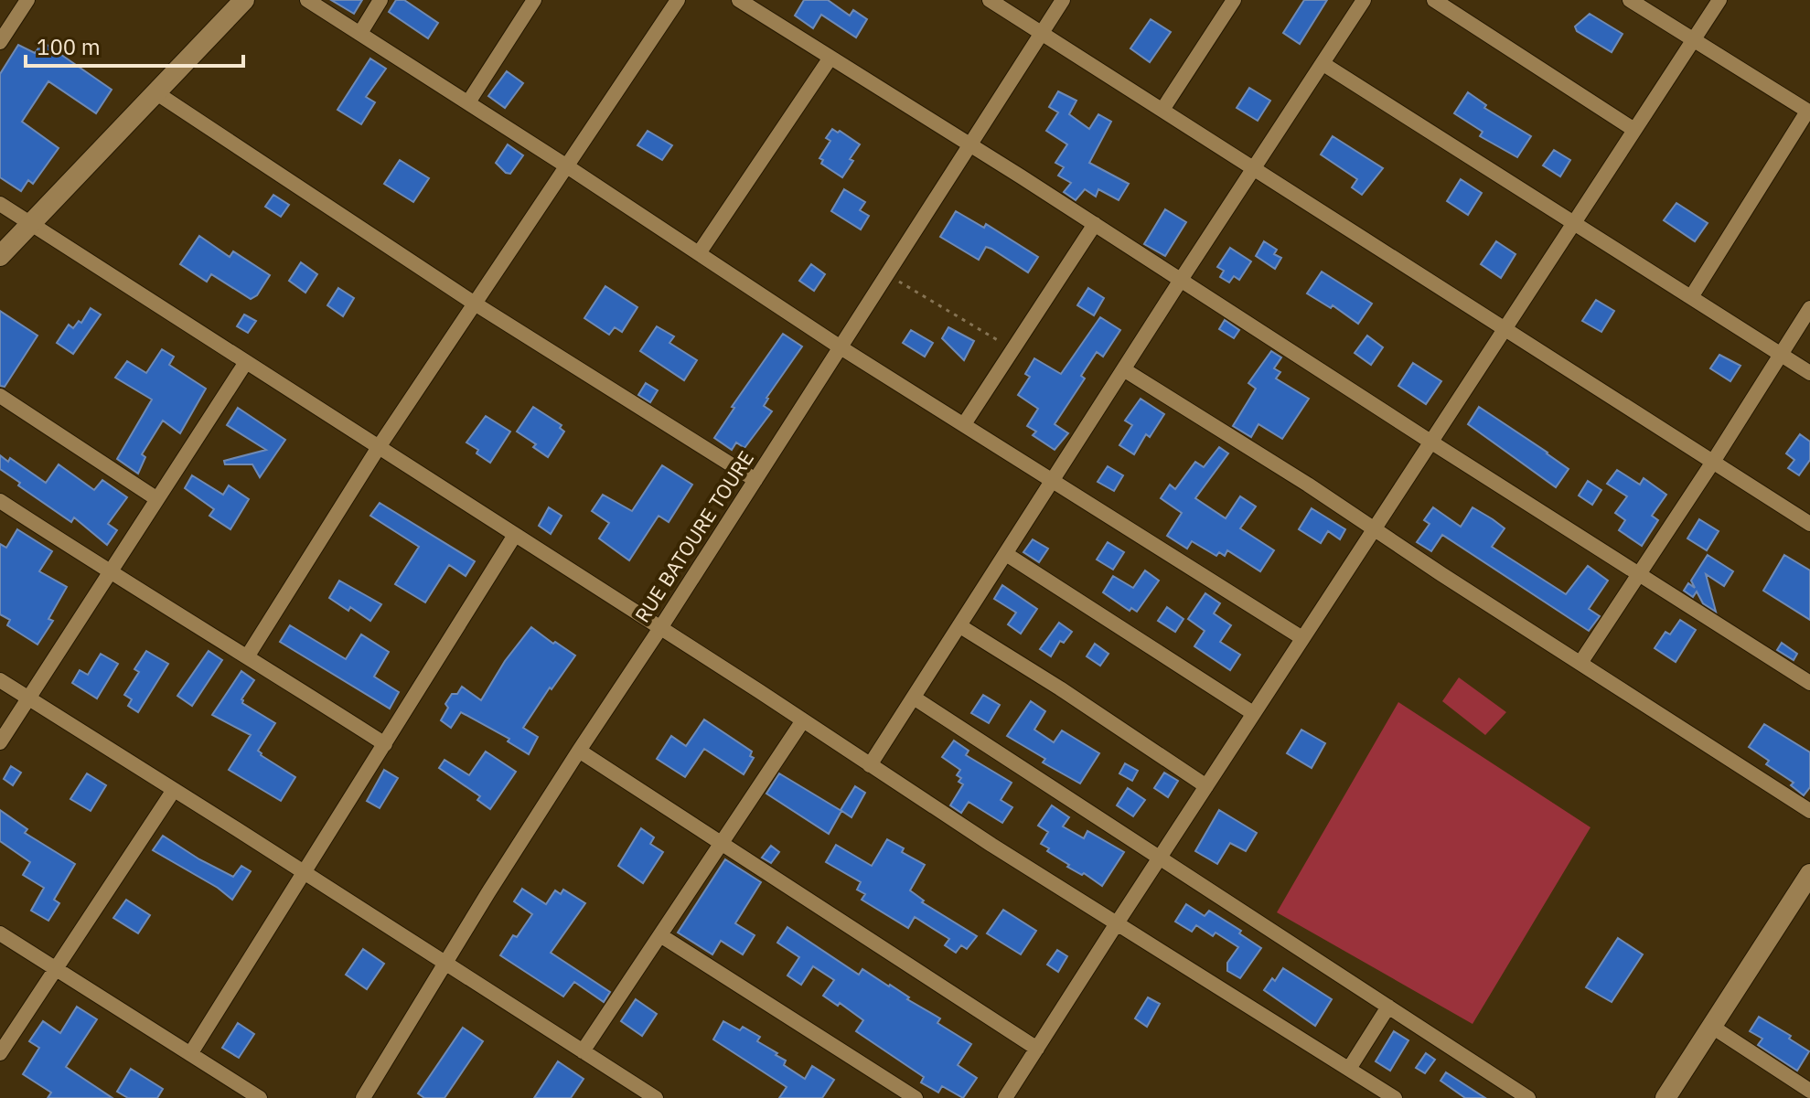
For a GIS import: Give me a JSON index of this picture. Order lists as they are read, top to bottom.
{
  "streets": {
    "street": ["RUE BATOURE TOURE"]
  },
  "scale_bar": "100 m"
}
